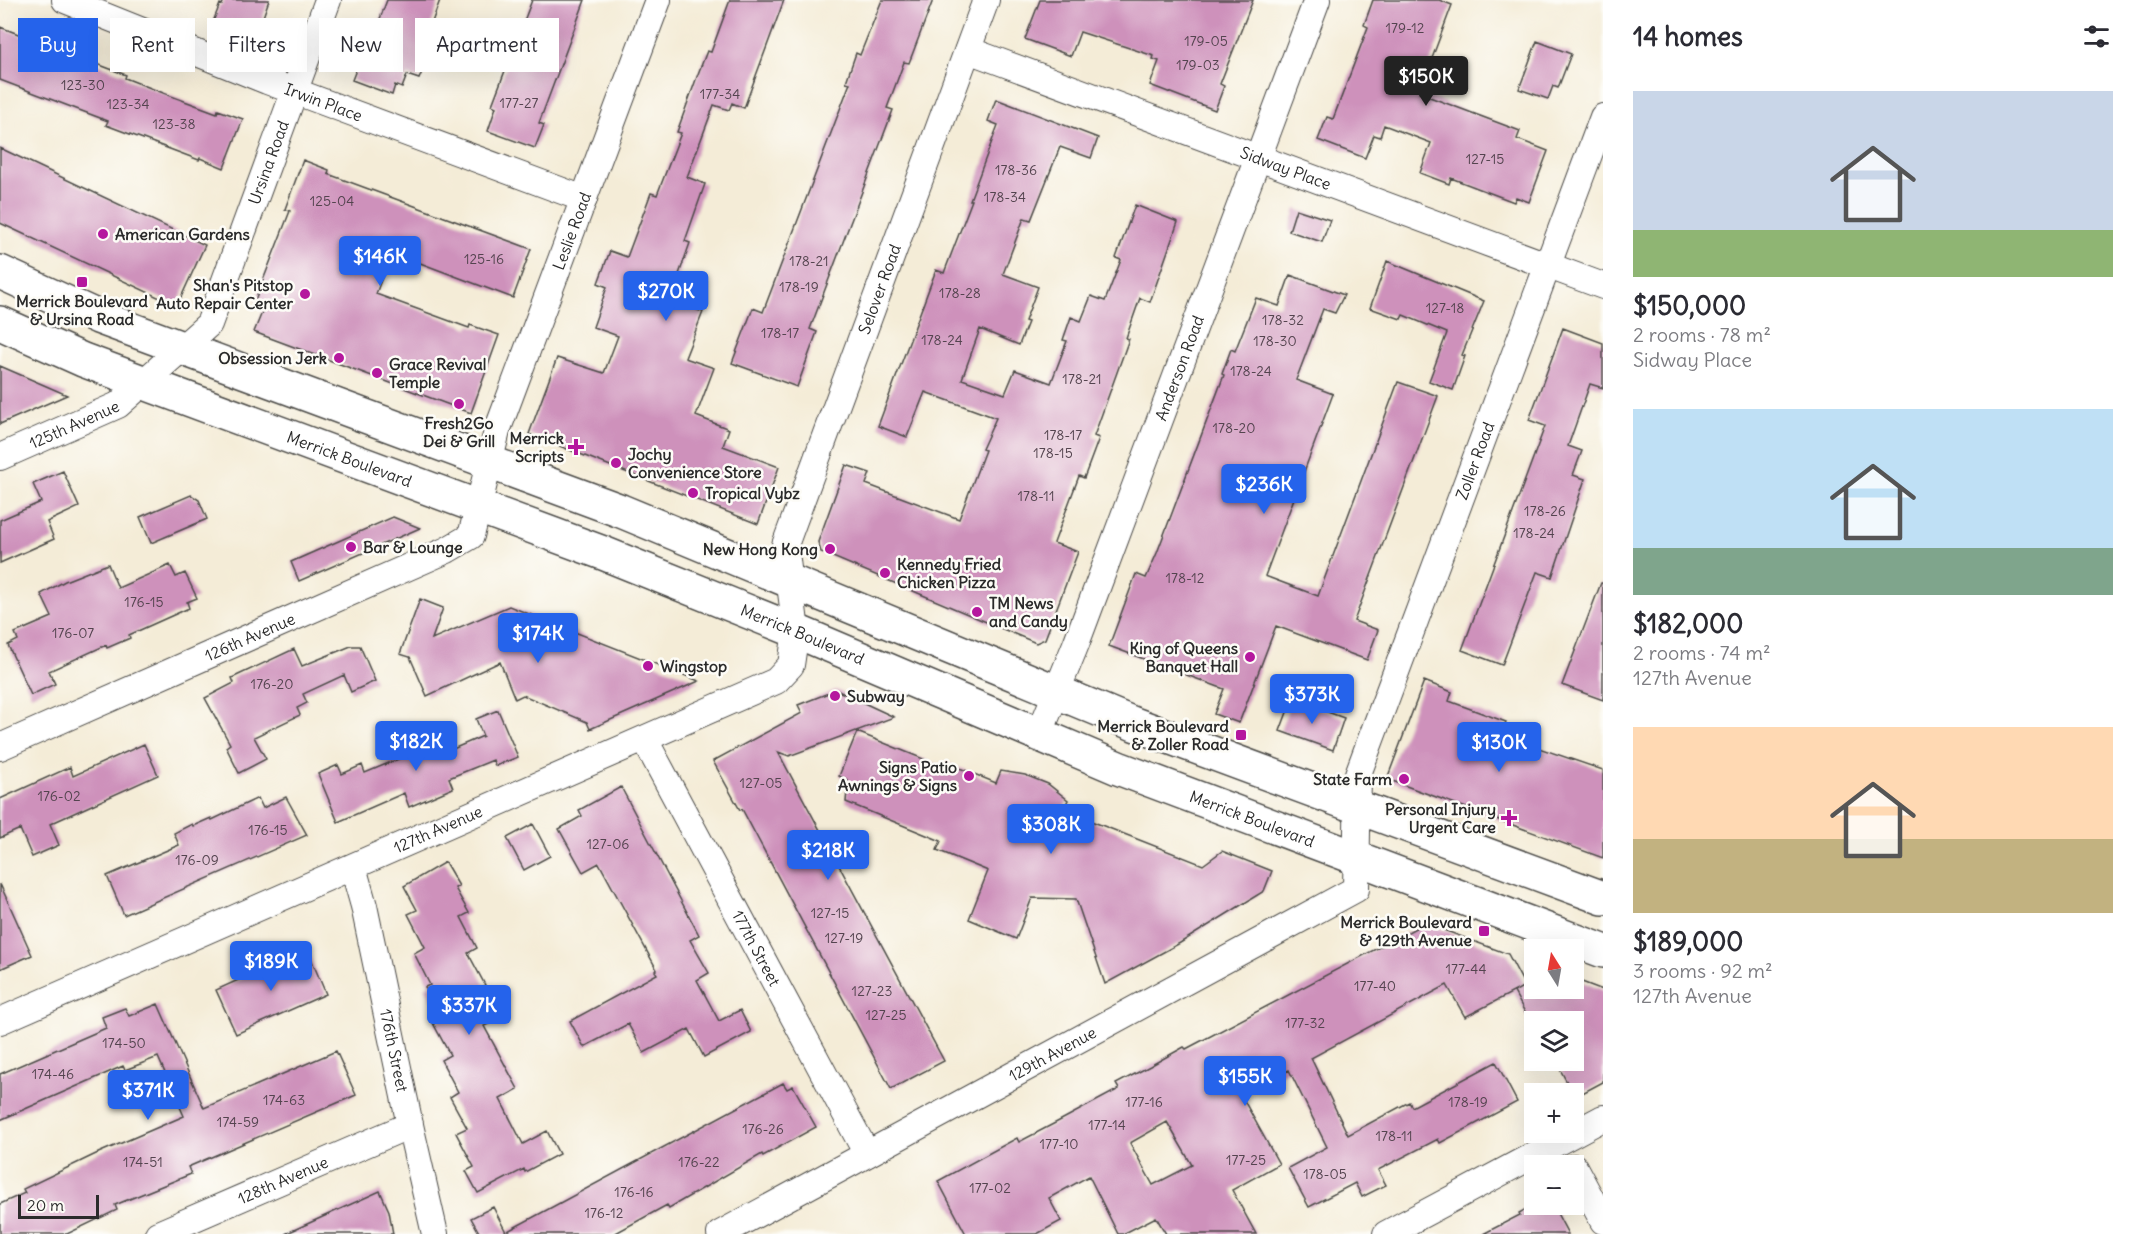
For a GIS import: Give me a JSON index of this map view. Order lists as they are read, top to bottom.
{
  "streets": {
    "main road": ["Merrick Boulevard"],
    "street": [
      "Irwin Place",
      "Ursina Road",
      "Sidway Place",
      "Leslie Road",
      "Selover Road",
      "Anderson Road",
      "125th Avenue",
      "Zoller Road",
      "126th Avenue",
      "127th Avenue",
      "177th Street",
      "176th Street",
      "129th Avenue",
      "128th Avenue"
    ]
  },
  "crossings": [
    ["Irwin Place", "Ursina Road"],
    ["Irwin Place", "Leslie Road"],
    ["Ursina Road", "125th Avenue"],
    ["Ursina Road", "Merrick Boulevard"],
    ["Sidway Place", "Selover Road"],
    ["Sidway Place", "Anderson Road"],
    ["Sidway Place", "Zoller Road"],
    ["Leslie Road", "Merrick Boulevard"],
    ["Leslie Road", "126th Avenue"],
    ["Selover Road", "127th Avenue"],
    ["Anderson Road", "Merrick Boulevard"],
    ["125th Avenue", "Merrick Boulevard"],
    ["Merrick Boulevard", "Zoller Road"],
    ["Merrick Boulevard", "126th Avenue"],
    ["Merrick Boulevard", "127th Avenue"],
    ["Merrick Boulevard", "129th Avenue"],
    ["Zoller Road", "129th Avenue"],
    ["127th Avenue", "177th Street"],
    ["127th Avenue", "176th Street"],
    ["177th Street", "129th Avenue"],
    ["176th Street", "128th Avenue"]
  ],
  "places": {
    "other": [
      "American Gardens",
      "Shan's Pitstop Auto Repair Center",
      "Obsession Jerk",
      "Grace Revival Temple",
      "Fresh2Go Dei & Grill",
      "Jochy Convenience Store",
      "Tropical Vybz",
      "Bar & Lounge",
      "New Hong Kong",
      "Kennedy Fried Chicken Pizza",
      "TM News and Candy",
      "King of Queens Banquet Hall",
      "Wingstop",
      "Subway",
      "Signs Patio Awnings & Signs",
      "State Farm"
    ],
    "transit": ["Merrick Boulevard & Ursina Road", "Merrick Boulevard & Zoller Road", "Merrick Boulevard & 129th Avenue"],
    "health": ["Merrick Scripts", "Personal Injury Urgent Care"]
  },
  "house_numbers": [
    "179-12",
    "179-05",
    "179-03",
    "123-30",
    "177-34",
    "177-27",
    "123-34",
    "123-38",
    "127-15",
    "178-36",
    "178-34",
    "125-04",
    "125-16",
    "178-21",
    "178-19",
    "178-28",
    "127-18",
    "178-32",
    "178-17",
    "178-24",
    "178-30",
    "178-24",
    "178-21",
    "178-20",
    "178-17",
    "178-15",
    "178-11",
    "178-26",
    "178-24",
    "178-12",
    "176-15",
    "176-07",
    "176-20",
    "127-05",
    "176-02",
    "176-15",
    "127-06",
    "176-09",
    "127-15",
    "127-19",
    "177-44",
    "177-40",
    "127-23",
    "127-25",
    "177-32",
    "174-50",
    "174-46",
    "174-63",
    "177-16",
    "178-19",
    "174-59",
    "177-14",
    "176-26",
    "178-11",
    "177-10",
    "177-25",
    "174-51",
    "176-22",
    "178-05",
    "177-02",
    "176-16",
    "176-12"
  ],
  "scale_bar": "20 m",
  "north": "top",
  "page": {
    "heading": "14 homes",
    "chip": [
      "Buy",
      "Rent",
      "Filters",
      "New",
      "Apartment"
    ],
    "price": [
      "$150K",
      "$146K",
      "$270K",
      "$236K",
      "$174K",
      "$373K",
      "$182K",
      "$130K",
      "$308K",
      "$218K",
      "$189K",
      "$337K",
      "$155K",
      "$371K"
    ],
    "list": [
      {
        "name": "$150,000",
        "note": "2 rooms · 78 m² · Sidway Place"
      },
      {
        "name": "$182,000",
        "note": "2 rooms · 74 m² · 127th Avenue"
      },
      {
        "name": "$189,000",
        "note": "3 rooms · 92 m² · 127th Avenue"
      }
    ],
    "map_buttons": ["+", "−"],
    "scale": "20 m"
  }
}
